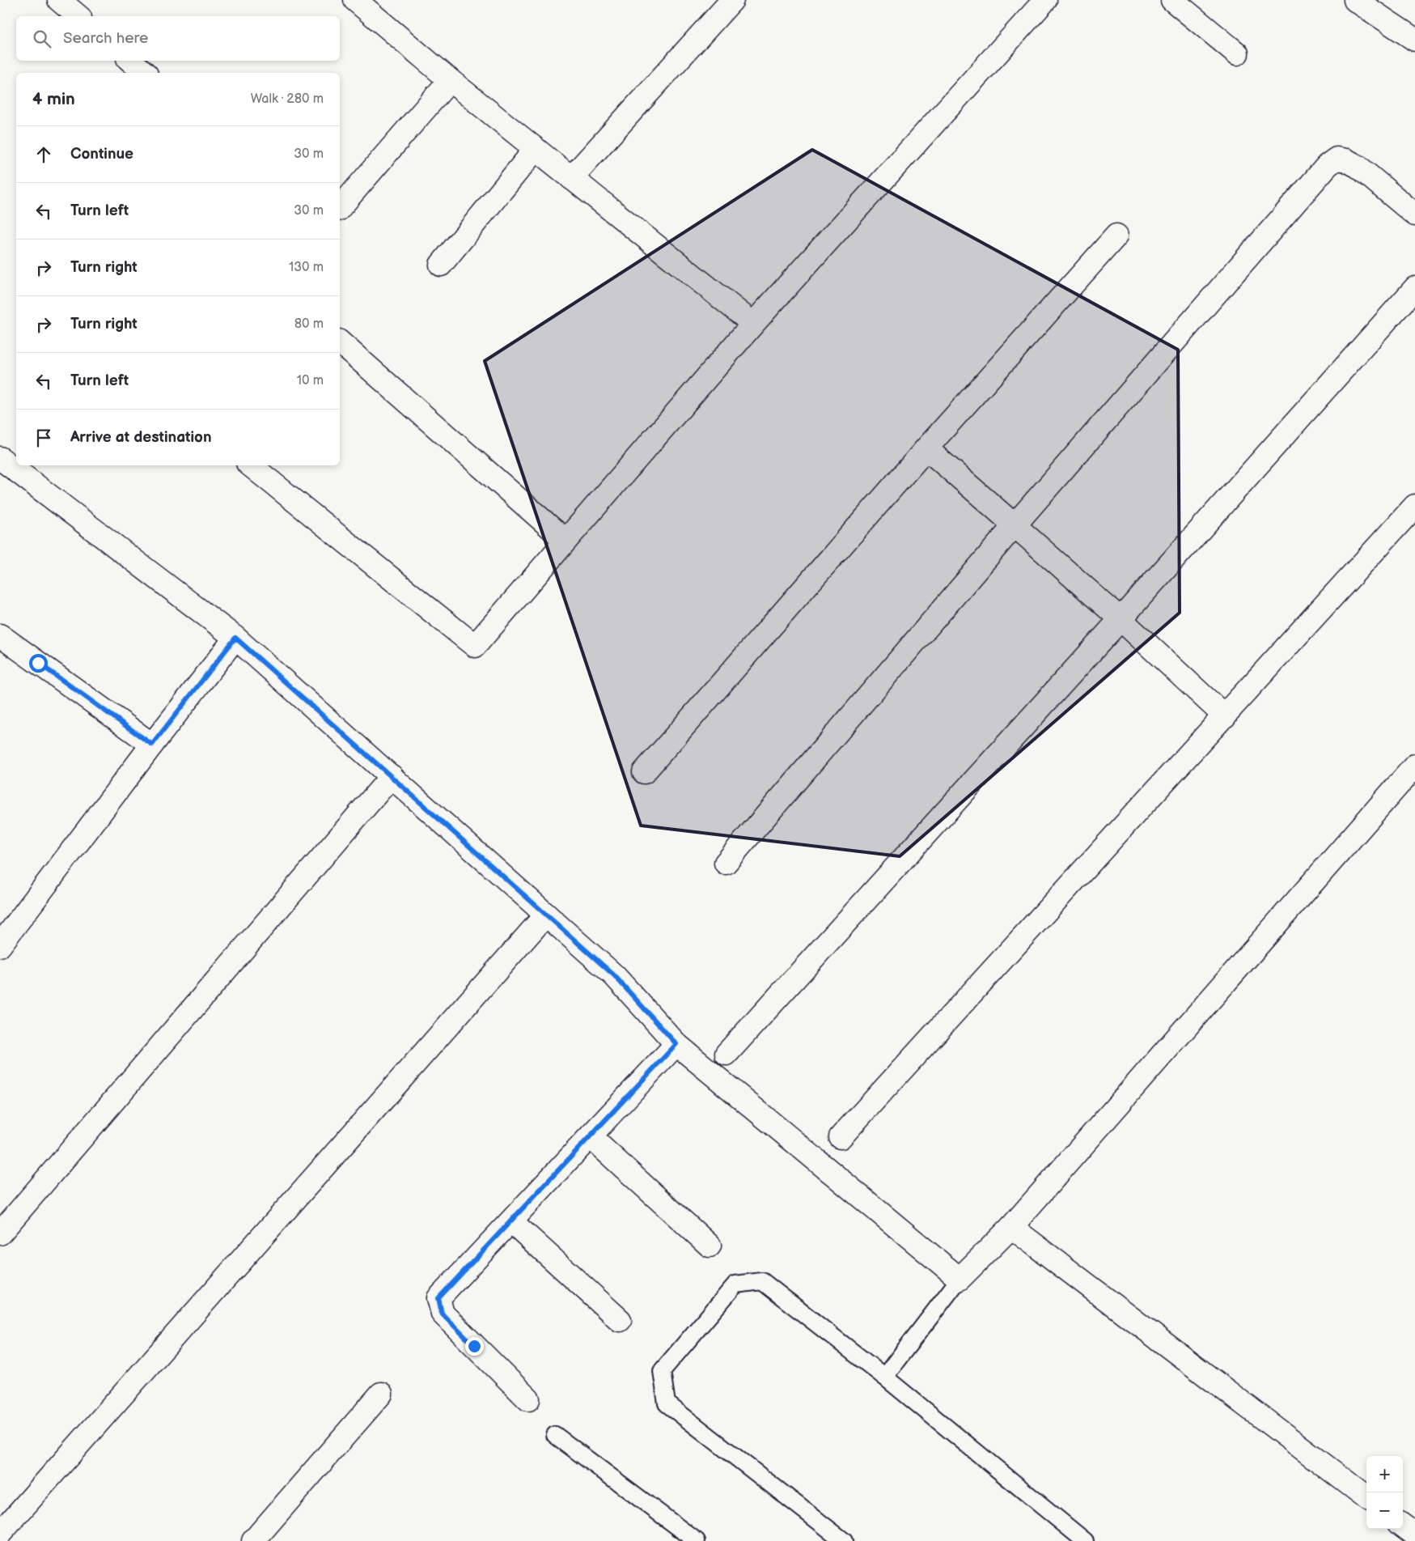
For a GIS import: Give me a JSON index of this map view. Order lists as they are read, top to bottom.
{
  "page": {
    "search": "Search here",
    "heading": ["4 min", "Walk · 280 m"],
    "list": [
      ["Continue", "30 m"],
      ["Turn left", "30 m"],
      ["Turn right", "130 m"],
      ["Turn right", "80 m"],
      ["Turn left", "10 m"],
      "Arrive at destination"
    ],
    "map_buttons": ["+", "−"]
  }
}
